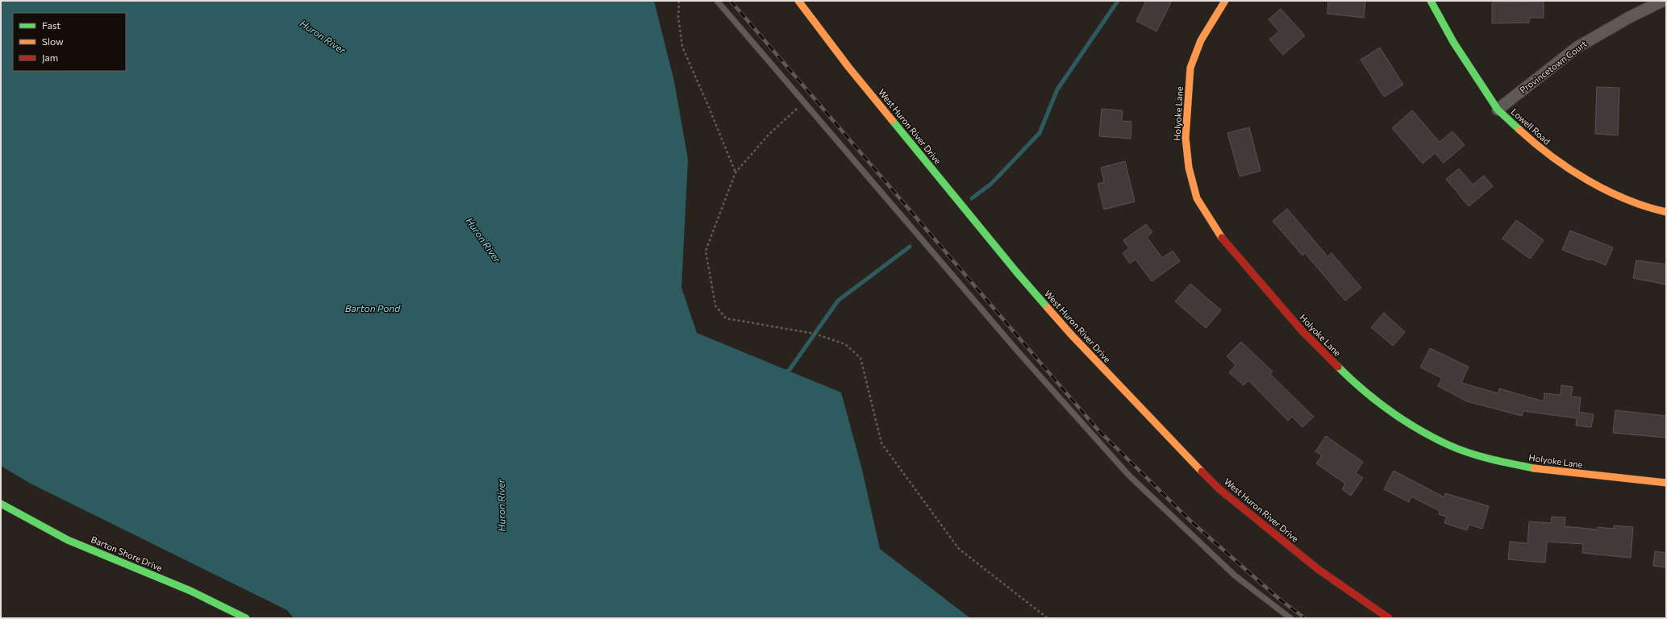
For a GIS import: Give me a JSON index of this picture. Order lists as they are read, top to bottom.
{
  "streets": {
    "street": [
      "Provincetown Court",
      "Holyoke Lane",
      "West Huron River Drive",
      "Lowell Road",
      "Barton Shore Drive"
    ]
  },
  "crossings": [
    ["Provincetown Court", "Lowell Road"]
  ],
  "water": ["Huron River", "Barton Pond"],
  "legend": ["Fast", "Slow", "Jam"]
}
